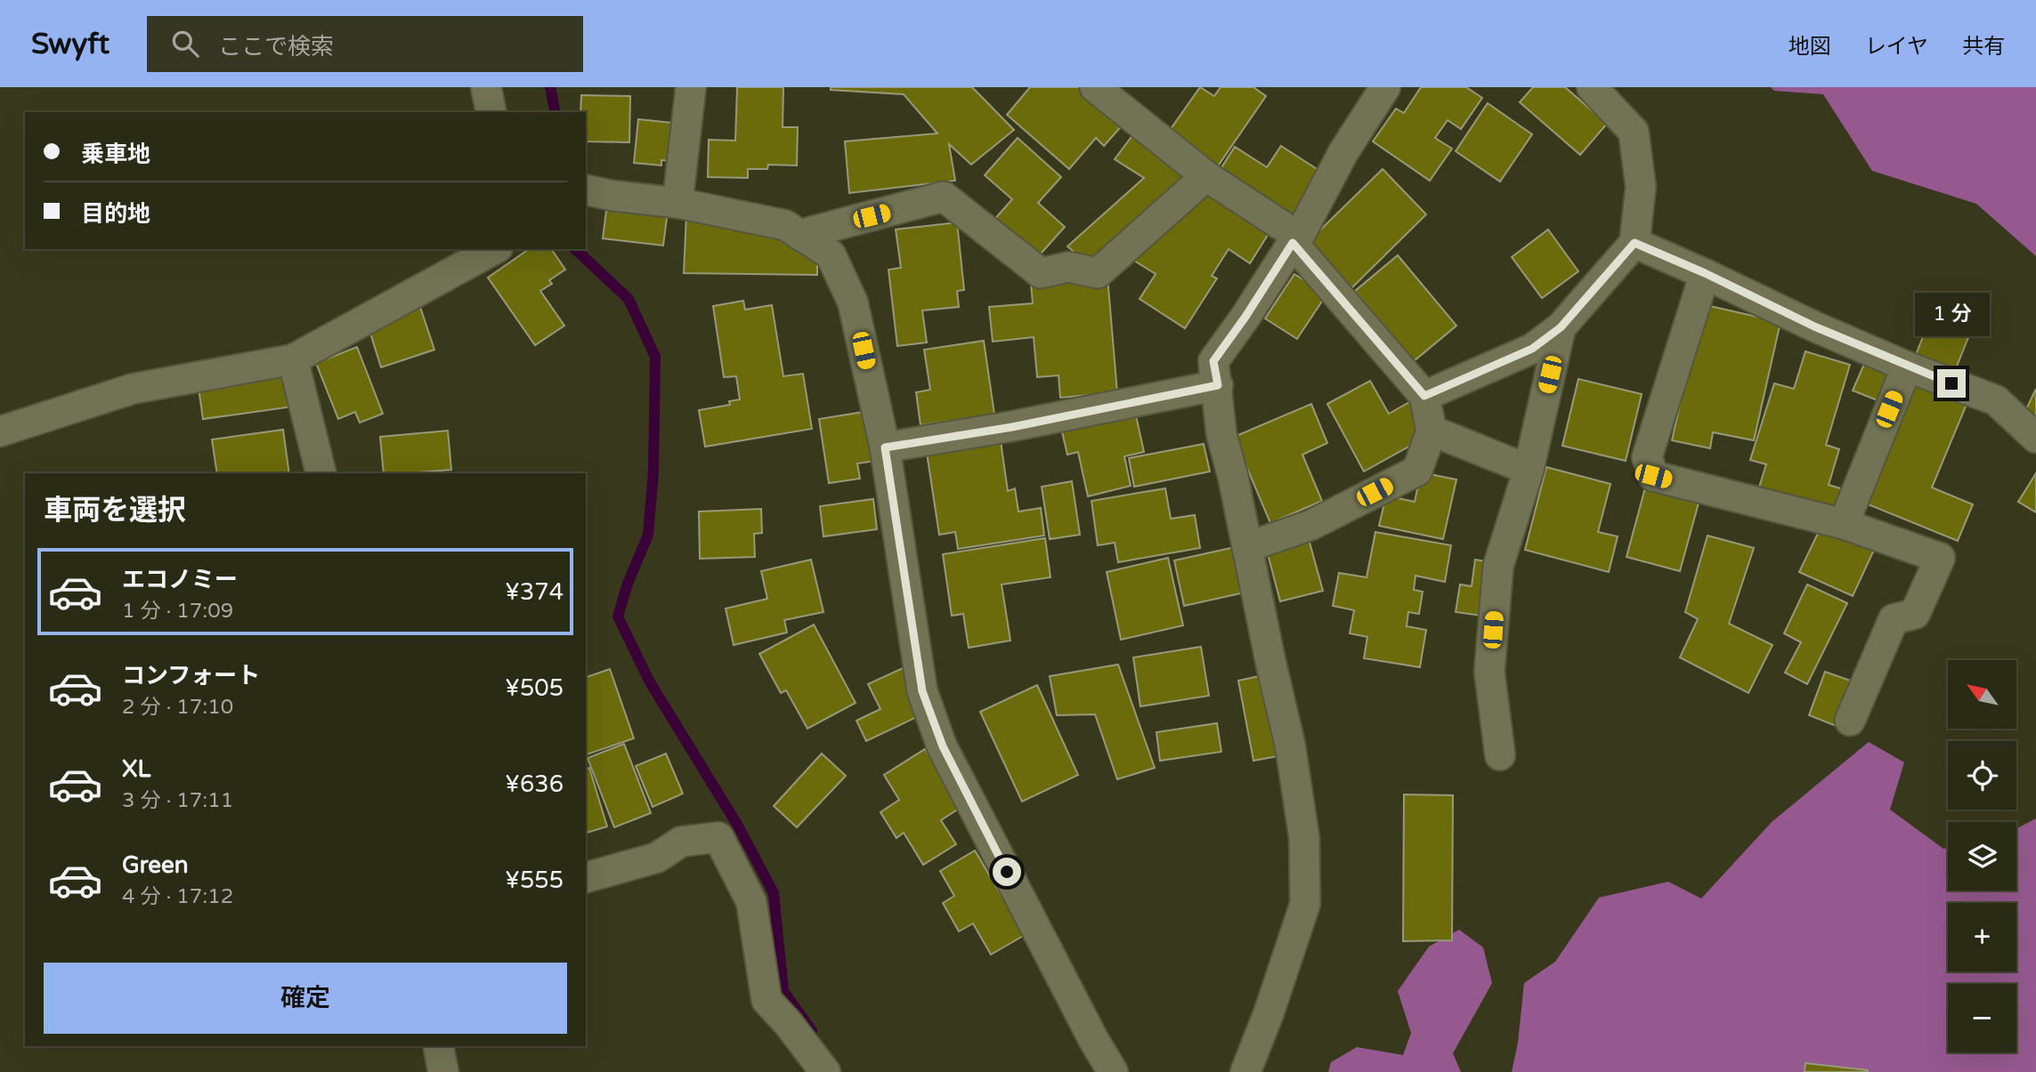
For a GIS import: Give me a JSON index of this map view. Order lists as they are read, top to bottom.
{
  "north": "top left",
  "page": {
    "header": "Swyft",
    "search": "ここで検索",
    "nav": ["地図", "レイヤ", "共有"],
    "banner": ["乗車地", "目的地"],
    "bubble": "1 分",
    "heading": "車両を選択",
    "list": [
      {
        "name": "エコノミー",
        "note": "1 分 · 17:09",
        "value": "¥374"
      },
      {
        "name": "コンフォート",
        "note": "2 分 · 17:10",
        "value": "¥505"
      },
      {
        "name": "XL",
        "note": "3 分 · 17:11",
        "value": "¥636"
      },
      {
        "name": "Green",
        "note": "4 分 · 17:12",
        "value": "¥555"
      }
    ],
    "map_buttons": ["+", "−"],
    "buttons": "確定"
  }
}
